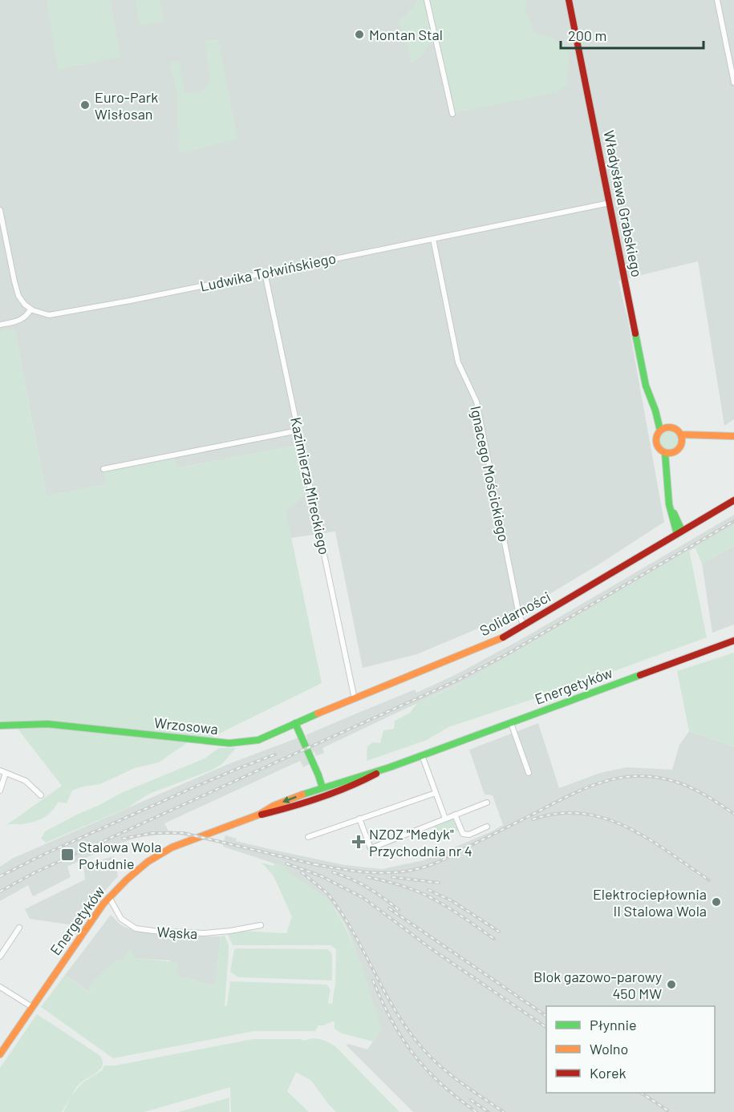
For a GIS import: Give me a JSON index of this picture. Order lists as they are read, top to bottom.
{
  "streets": {
    "street": [
      "Władysława Grabskiego",
      "Ludwika Tołwińskiego",
      "Ignacego Mościckiego",
      "Kazimierza Mireckiego",
      "Solidarności",
      "Energetyków",
      "Wrzosowa",
      "Wąska"
    ]
  },
  "crossings": [
    ["Władysława Grabskiego", "Ludwika Tołwińskiego"],
    ["Ludwika Tołwińskiego", "Ignacego Mościckiego"],
    ["Ludwika Tołwińskiego", "Kazimierza Mireckiego"],
    ["Ignacego Mościckiego", "Solidarności"],
    ["Kazimierza Mireckiego", "Solidarności"],
    ["Solidarności", "Wrzosowa"],
    ["Energetyków", "Wąska"]
  ],
  "places": {
    "other": [
      "Montan Stal",
      "Euro-Park Wisłosan",
      "Elektrociepłownia II Stalowa Wola",
      "Blok gazowo-parowy 450 MW"
    ],
    "health": ["NZOZ \"Medyk\" Przychodnia nr 4"],
    "transit": ["Stalowa Wola Południe"]
  },
  "legend": ["Płynnie", "Wolno", "Korek"],
  "scale_bar": "200 m"
}
